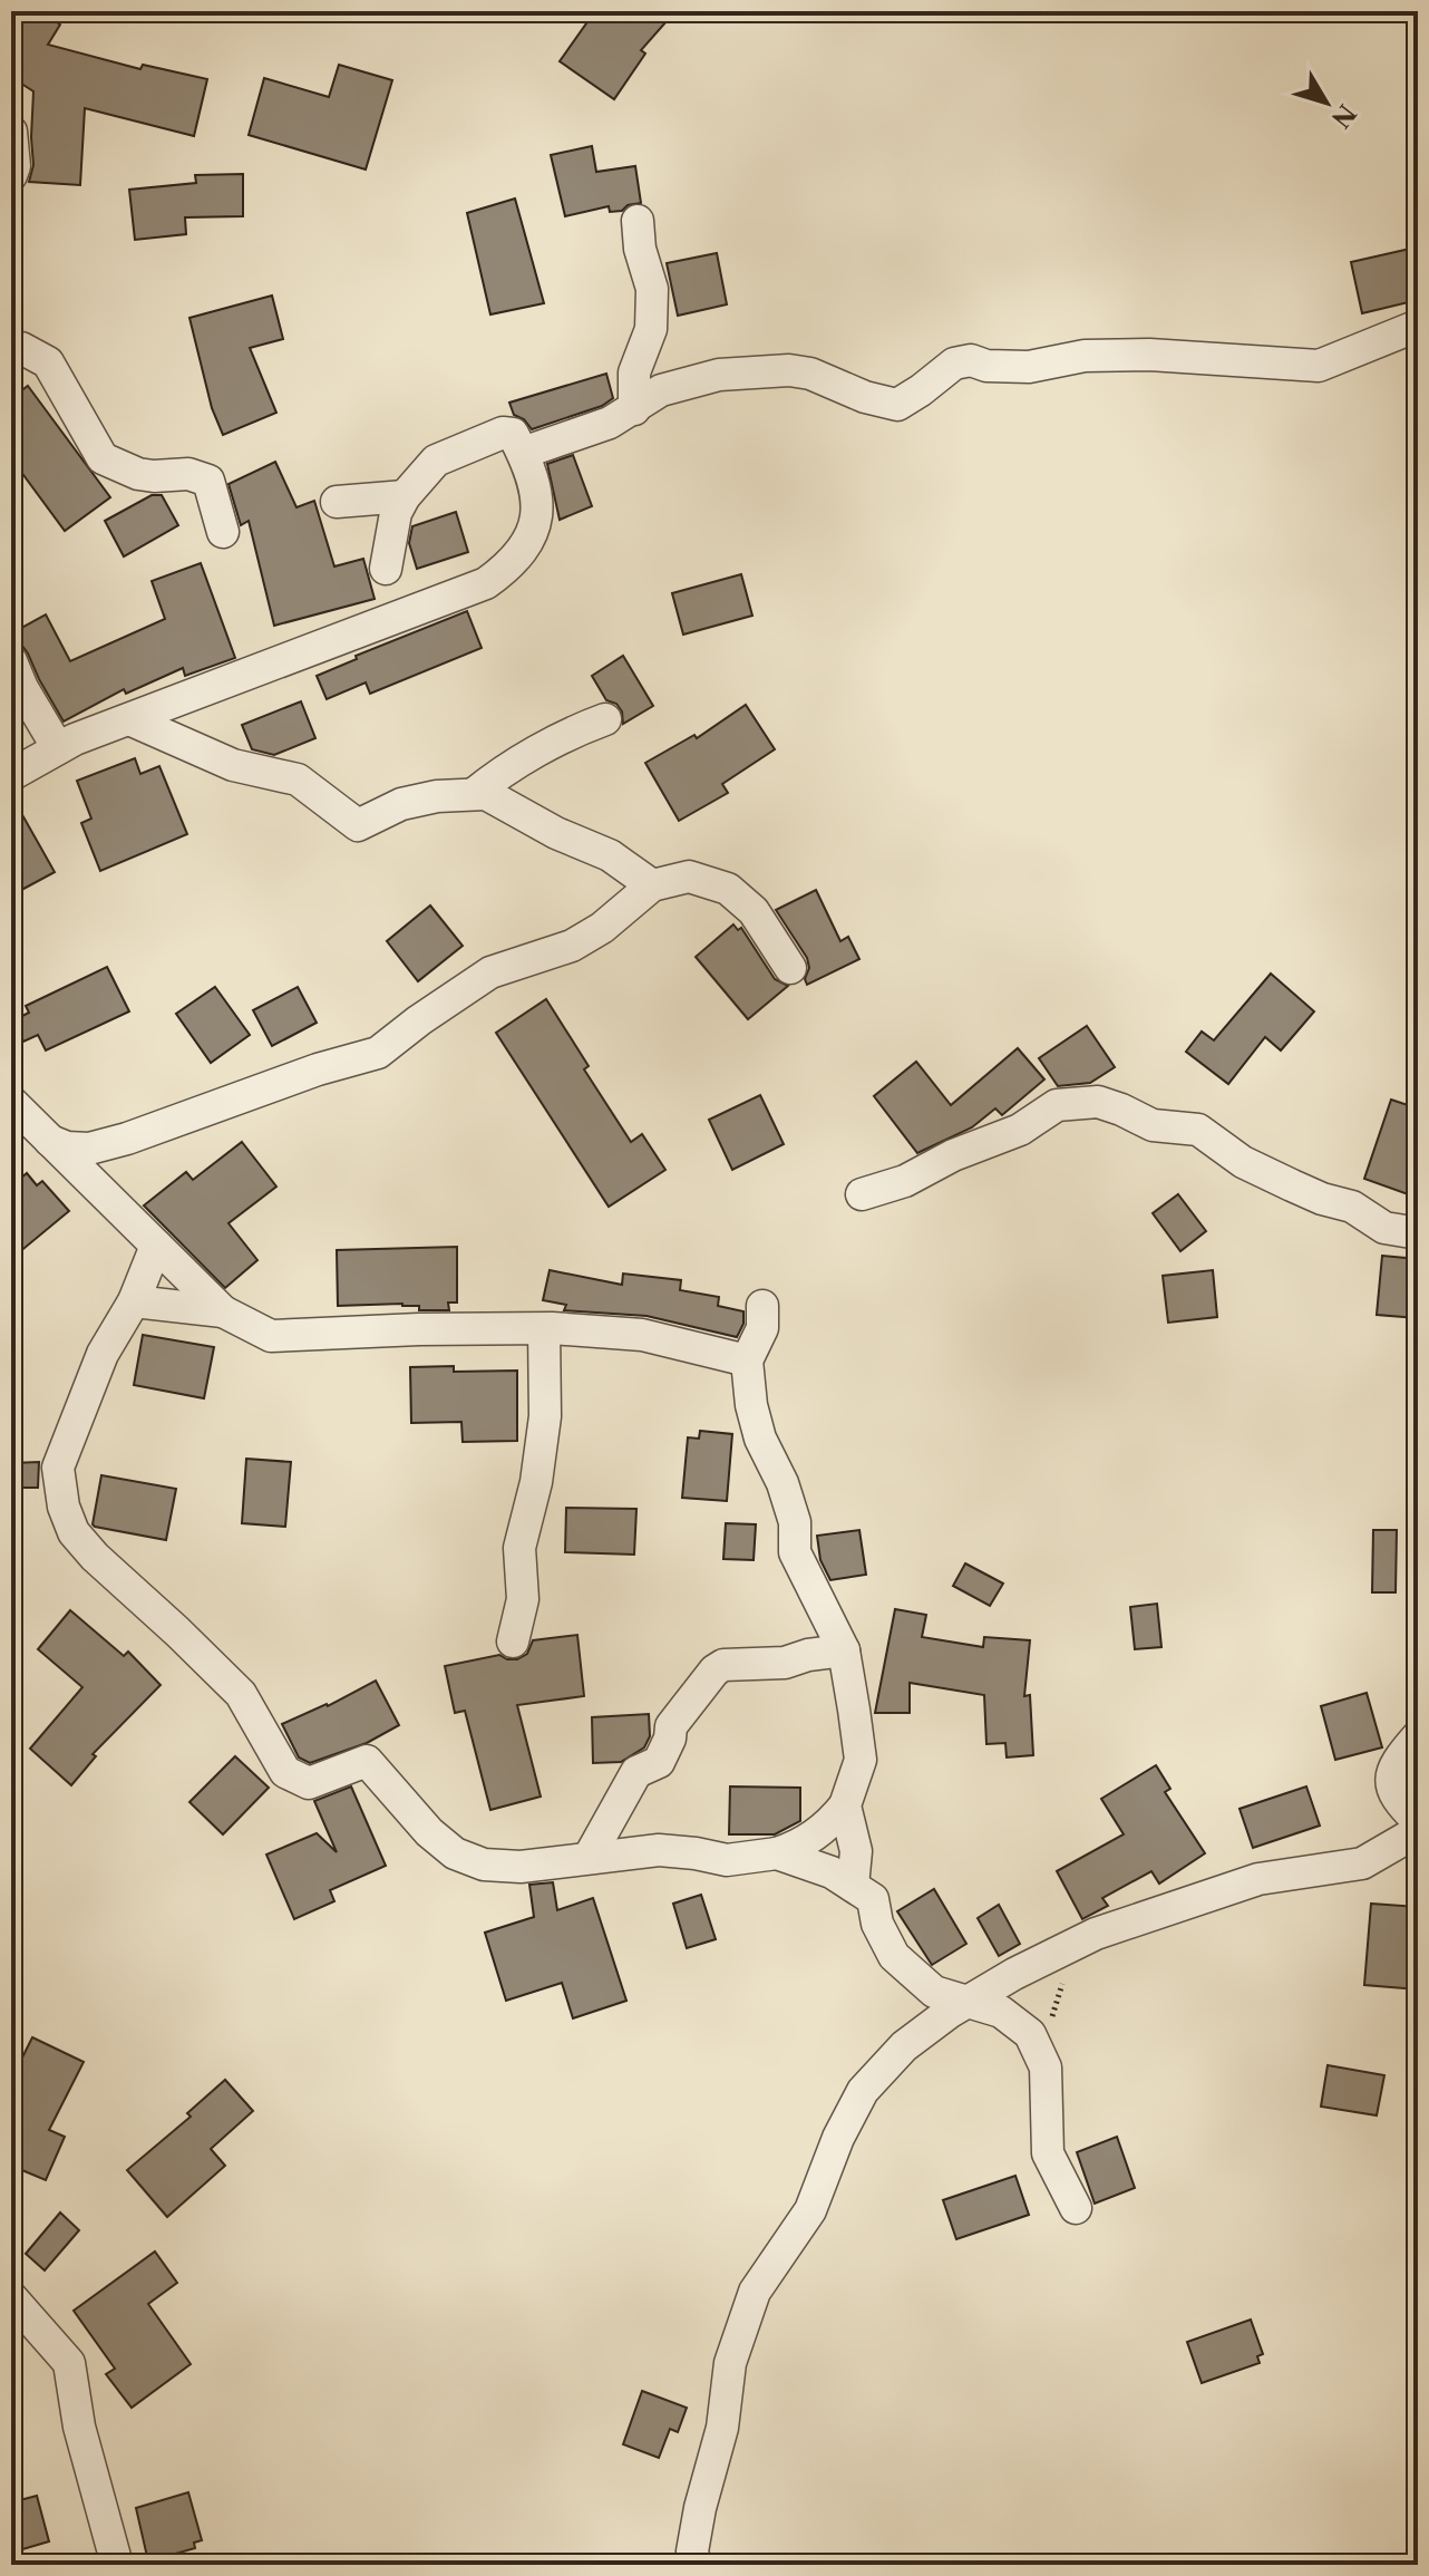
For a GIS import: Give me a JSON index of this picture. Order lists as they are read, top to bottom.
{
  "north": "bottom right"
}
